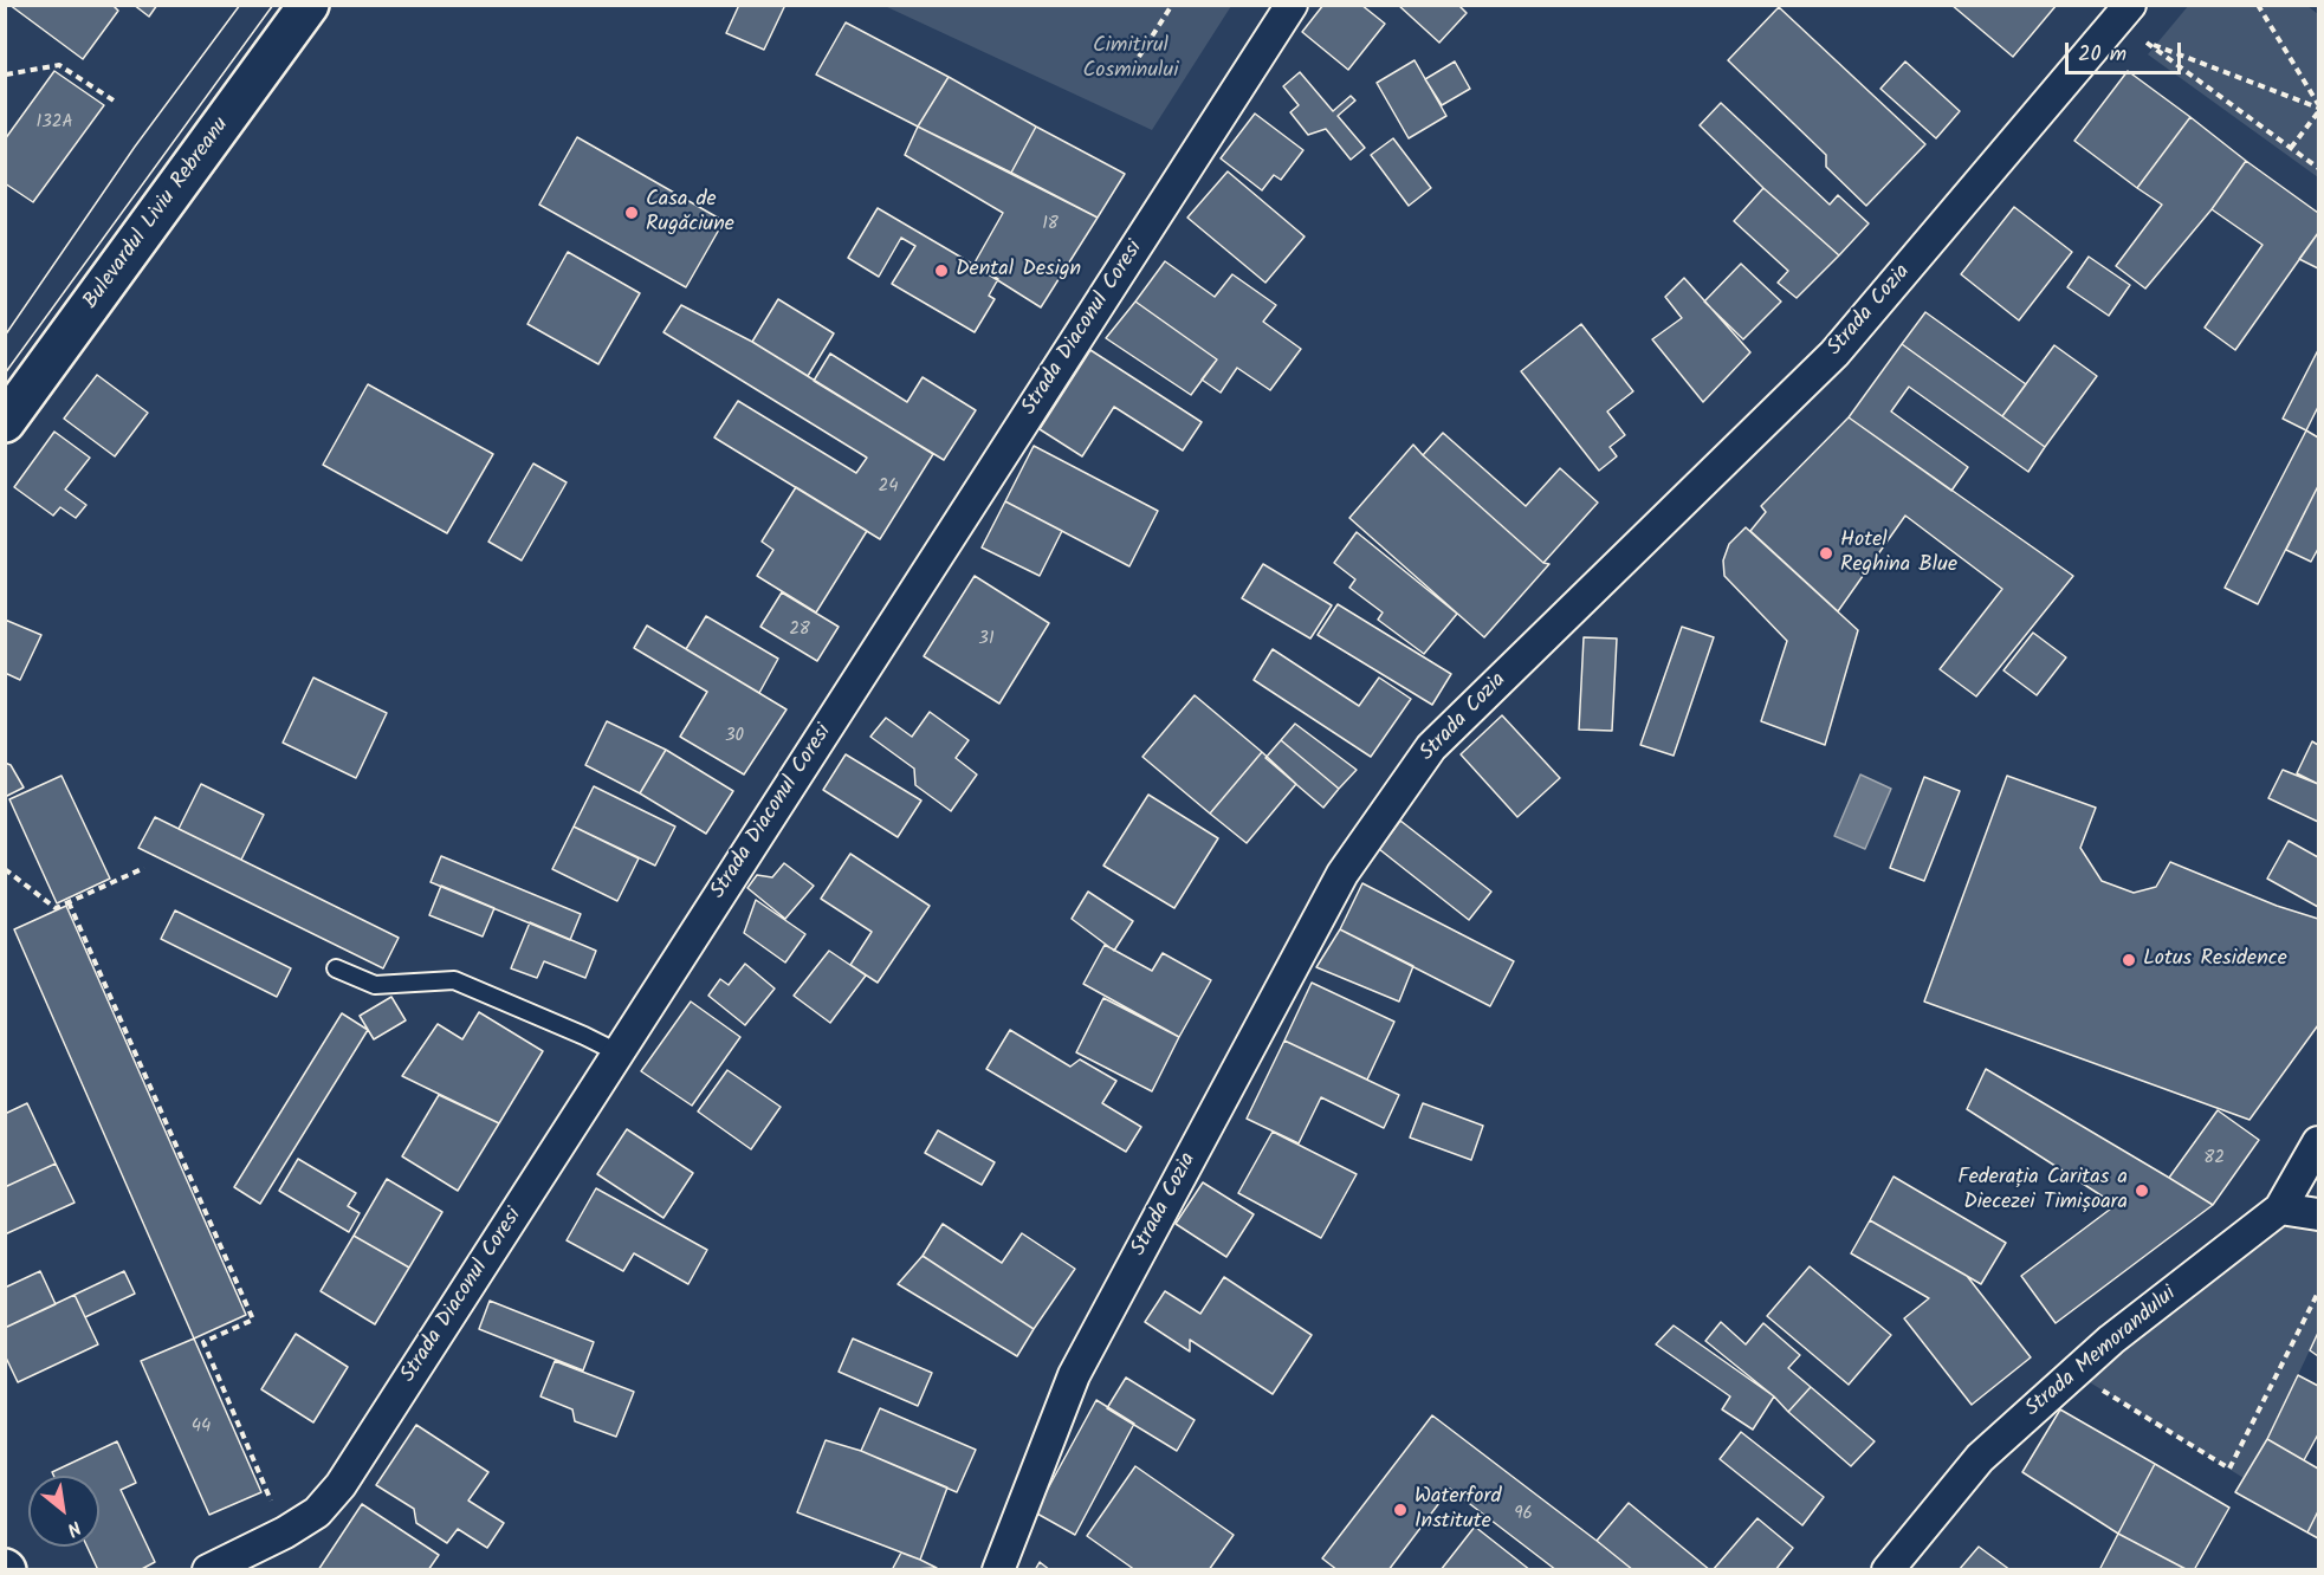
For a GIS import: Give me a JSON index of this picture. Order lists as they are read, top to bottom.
{
  "streets": {
    "main road": ["Bulevardul Liviu Rebreanu"],
    "street": ["Strada Cozia", "Strada Diaconul Coresi", "Strada Memorandului"]
  },
  "parks": ["Cimitirul Cosminului"],
  "places": [
    "Casa de Rugăciune",
    "Dental Design",
    "Hotel Reghina Blue",
    "Lotus Residence",
    "Federația Caritas a Diecezei Timișoara",
    "Waterford Institute"
  ],
  "house_numbers": [
    "132A",
    "18",
    "24",
    "28",
    "31",
    "30",
    "82",
    "44",
    "96"
  ],
  "scale_bar": "20 m",
  "north": "bottom right"
}
